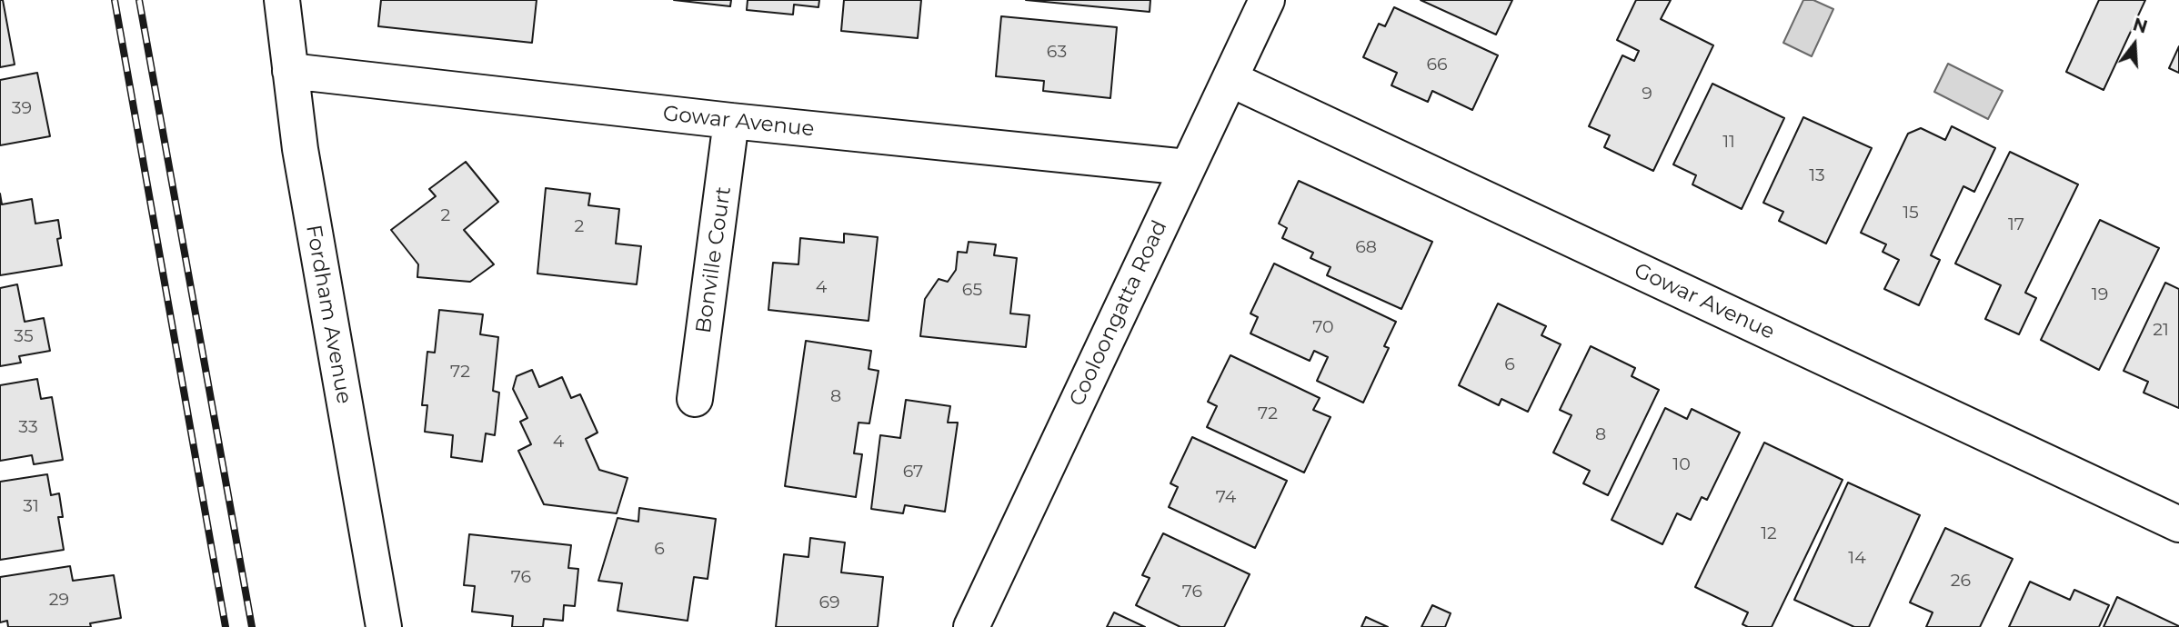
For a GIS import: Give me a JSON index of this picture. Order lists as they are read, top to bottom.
{
  "streets": {
    "street": [
      "Gowar Avenue",
      "Bonville Court",
      "Cooloongatta Road",
      "Fordham Avenue"
    ]
  },
  "crossings": [
    ["Gowar Avenue", "Bonville Court"],
    ["Gowar Avenue", "Cooloongatta Road"],
    ["Gowar Avenue", "Fordham Avenue"]
  ],
  "house_numbers": [
    "63",
    "66",
    "9",
    "39",
    "11",
    "13",
    "15",
    "2",
    "17",
    "2",
    "68",
    "4",
    "65",
    "19",
    "70",
    "21",
    "35",
    "6",
    "72",
    "8",
    "72",
    "33",
    "8",
    "4",
    "10",
    "67",
    "74",
    "31",
    "12",
    "6",
    "14",
    "76",
    "26",
    "76",
    "29",
    "69"
  ],
  "north": "top"
}
